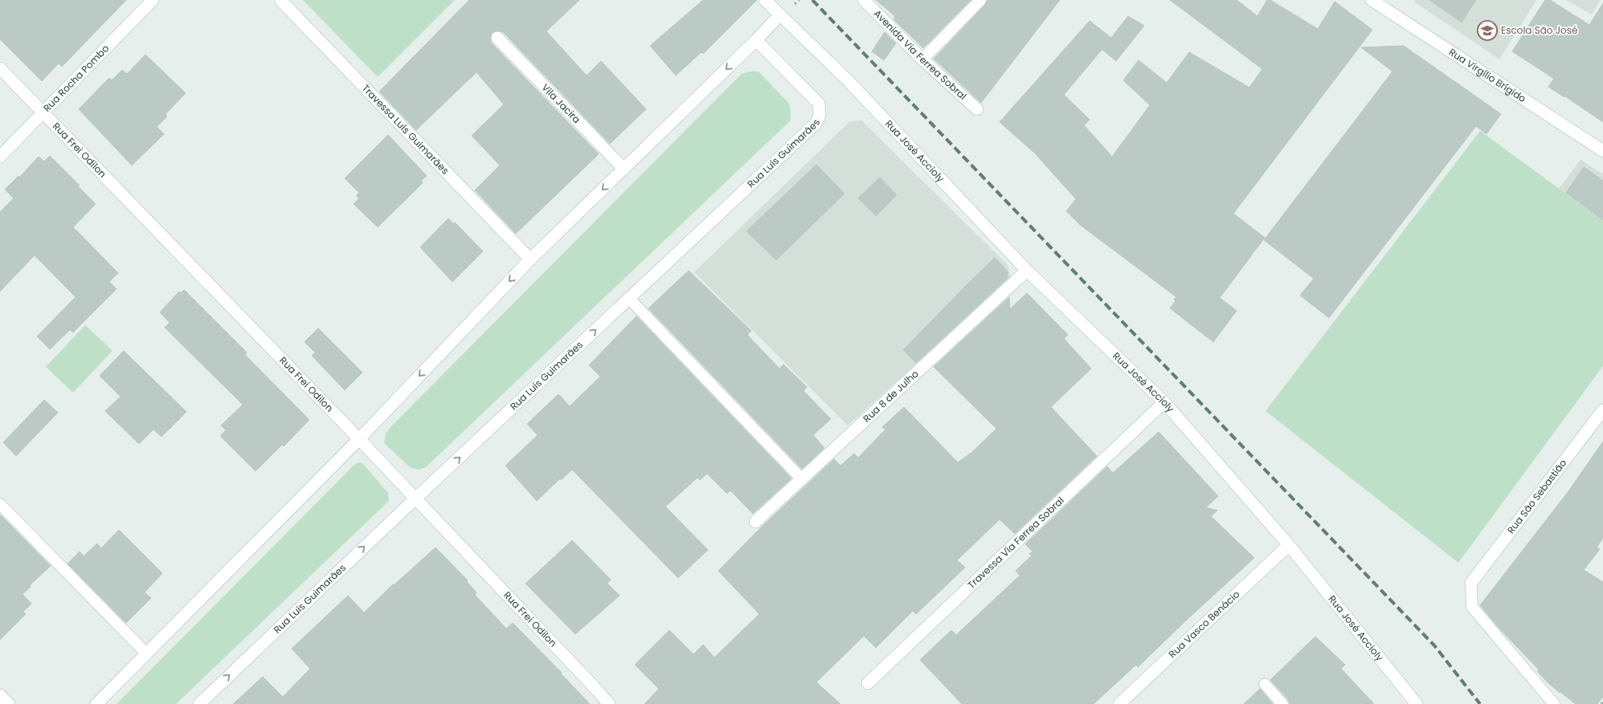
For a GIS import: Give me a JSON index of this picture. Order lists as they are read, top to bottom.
{
  "streets": {
    "street": [
      "Avenida Via Ferrea Sobral",
      "Rua Virgílio Brígido",
      "Rua Rocha Pombo",
      "Vila Jacira",
      "Travessa Luís Guimarães",
      "Rua Frei Odilon",
      "Rua José Accioly",
      "Rua Luís Guimarães",
      "Rua 8 de Julho",
      "Rua São Sebastião",
      "Travessa Via Ferrea Sobral",
      "Rua Vasco Benácio"
    ]
  },
  "crossings": [
    ["Rua Rocha Pombo", "Rua Frei Odilon"],
    ["Rua Frei Odilon", "Rua Luís Guimarães"],
    ["Rua José Accioly", "Rua 8 de Julho"],
    ["Rua José Accioly", "Travessa Via Ferrea Sobral"],
    ["Rua José Accioly", "Rua Vasco Benácio"]
  ],
  "places": {
    "school or university": ["Escola São José"]
  }
}
